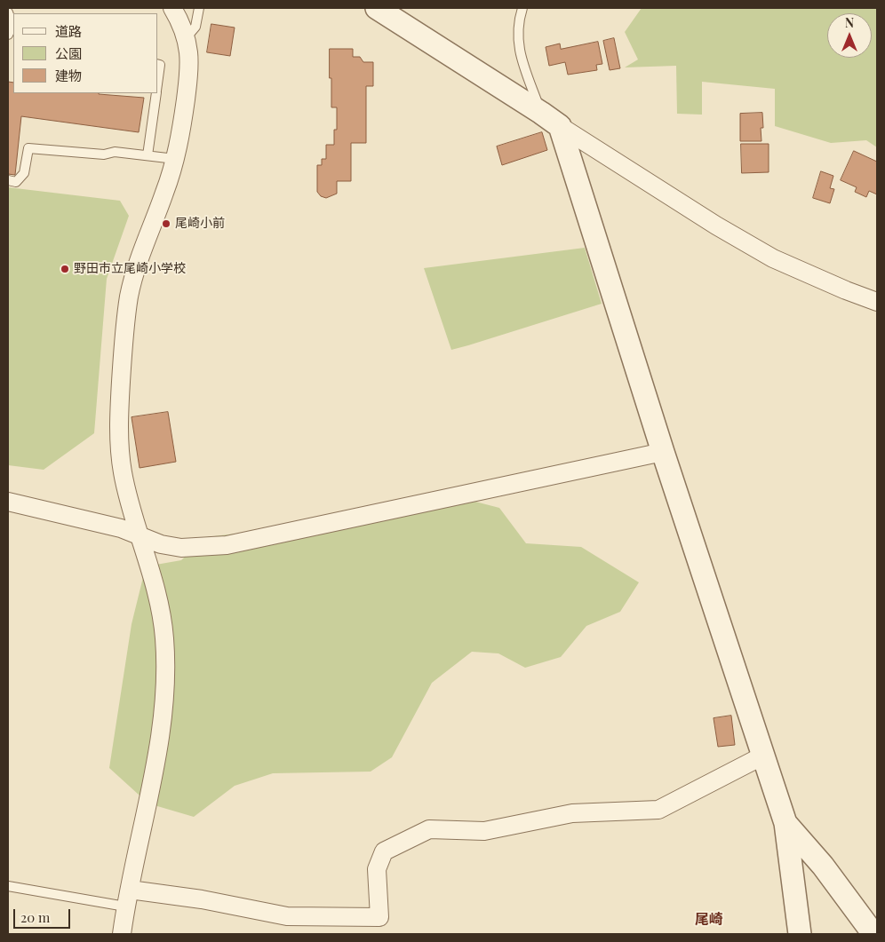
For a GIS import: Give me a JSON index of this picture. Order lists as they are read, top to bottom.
{
  "districts": ["尾崎"],
  "places": ["尾崎小前", "野田市立尾崎小学校"],
  "legend": ["道路", "公園", "建物"],
  "scale_bar": "20 m",
  "north": "top"
}
